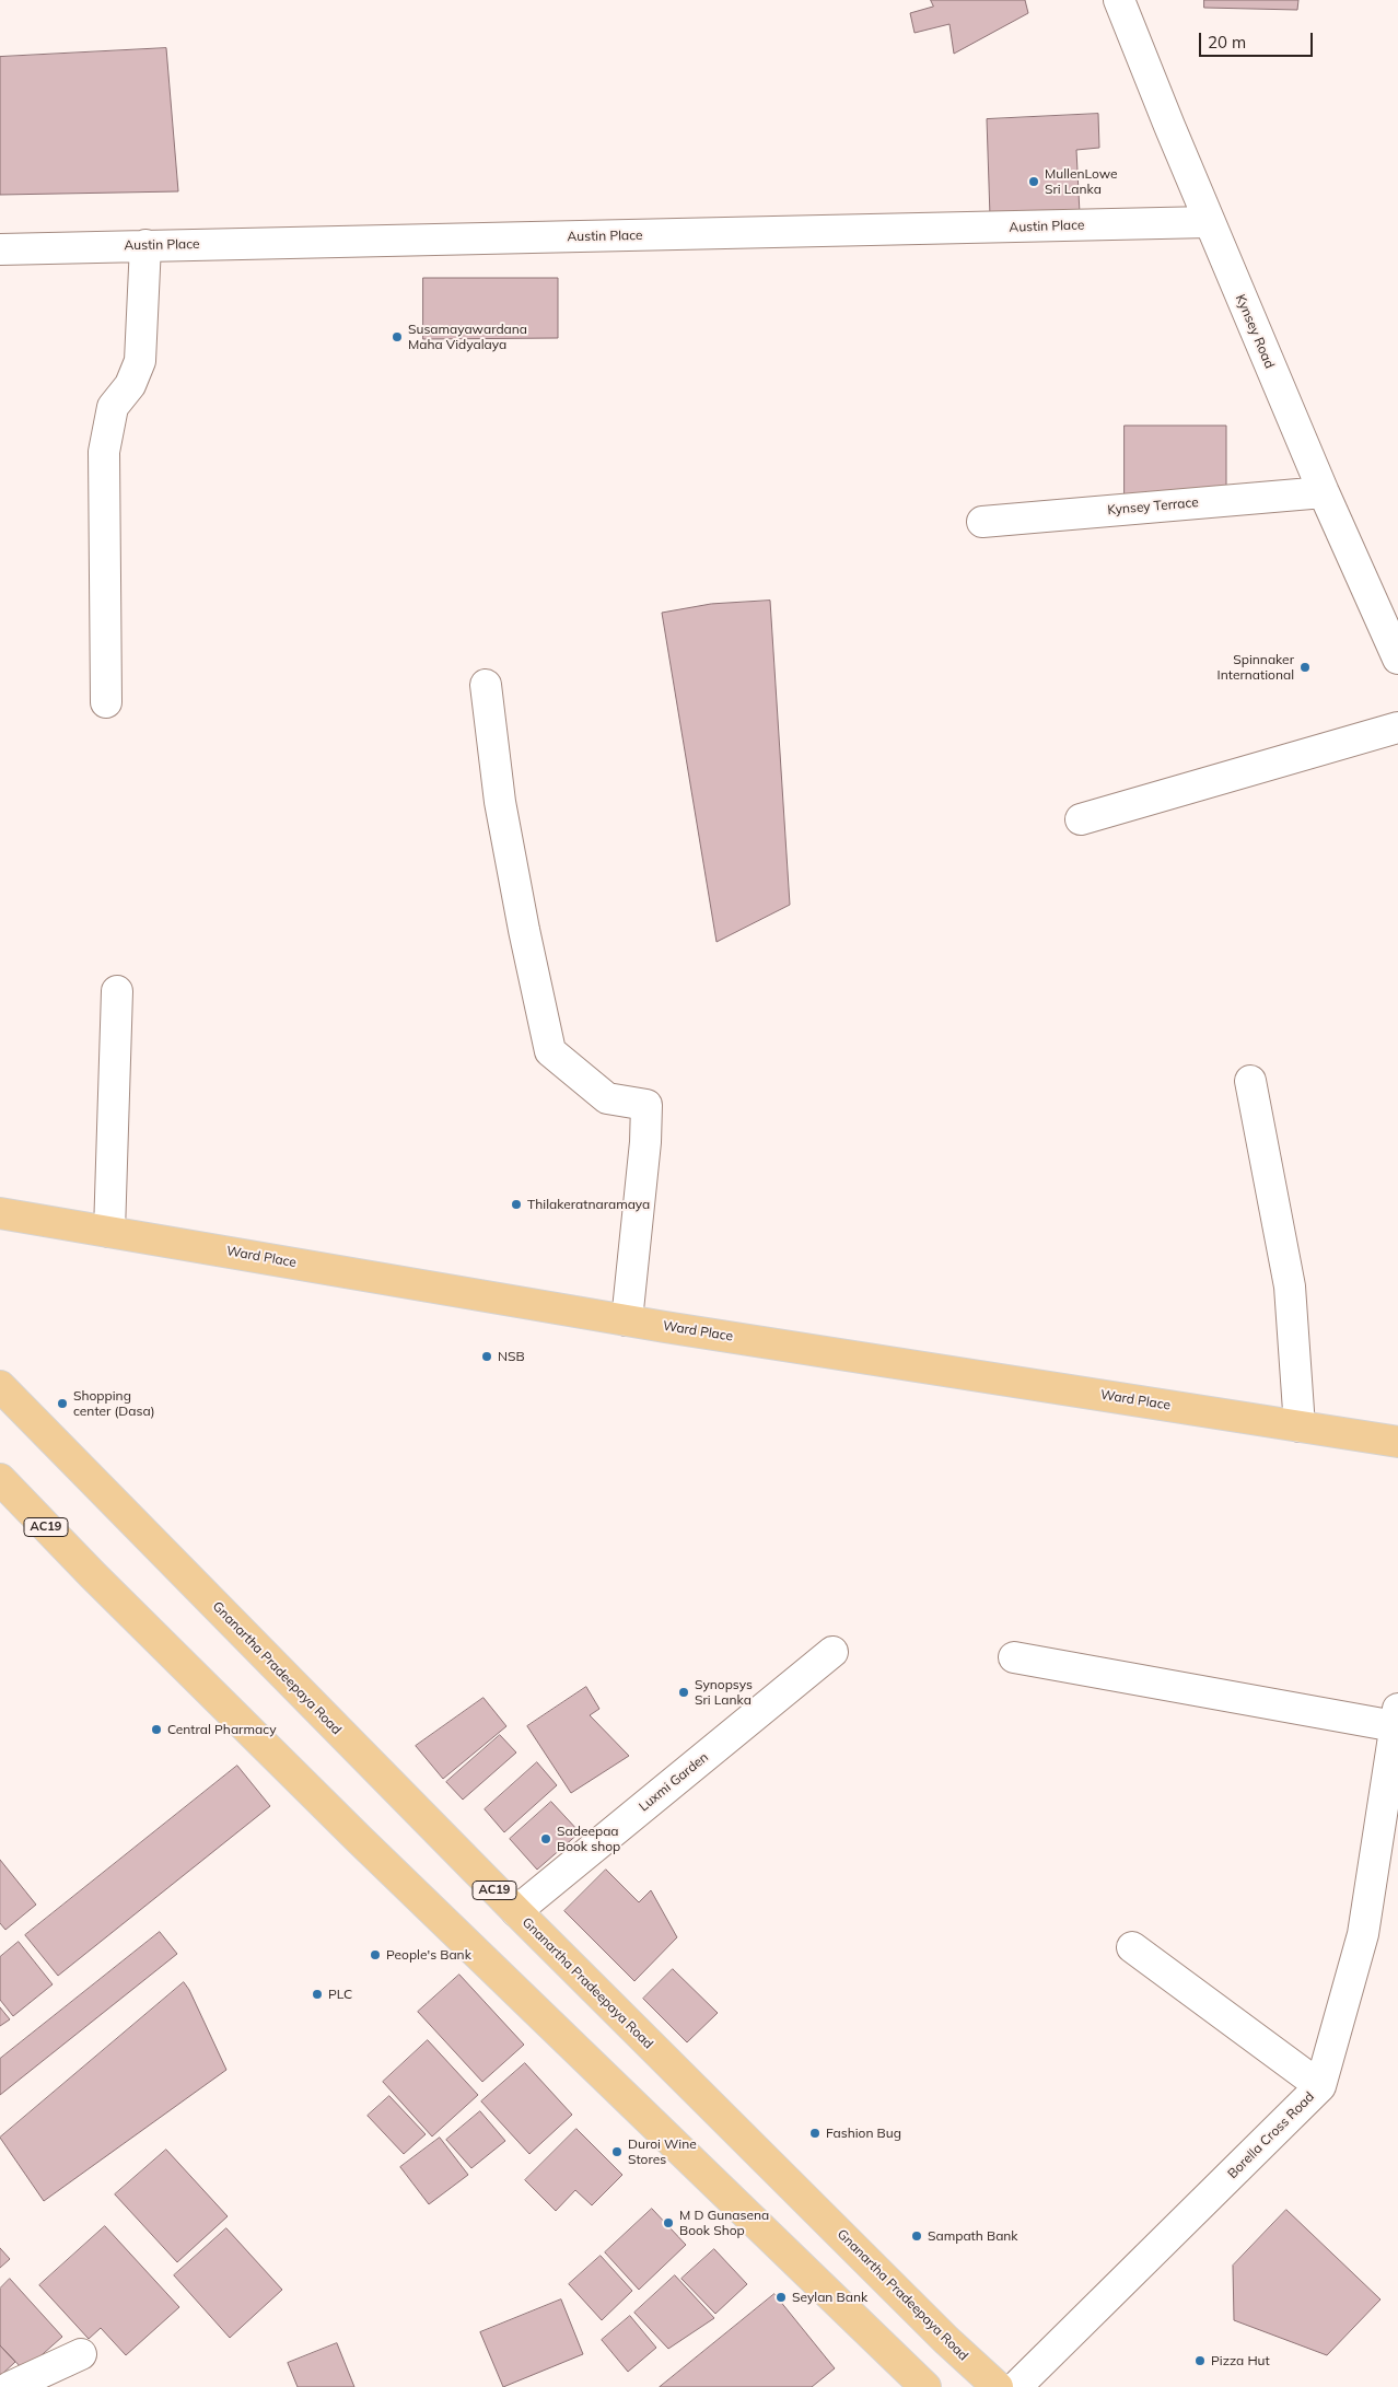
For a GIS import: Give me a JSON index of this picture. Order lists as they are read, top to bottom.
{
  "streets": {
    "main road": ["Ward Place", "AC19", "Gnanartha Pradeepaya Road"],
    "street": [
      "Austin Place",
      "Kynsey Road",
      "Kynsey Terrace",
      "Luxmi Garden",
      "Borella Cross Road"
    ]
  },
  "crossings": [
    ["Austin Place", "Kynsey Road"],
    ["Kynsey Road", "Kynsey Terrace"],
    ["Gnanartha Pradeepaya Road", "Luxmi Garden"]
  ],
  "places": [
    "MullenLowe Sri Lanka",
    "Susamayawardana Maha Vidyalaya",
    "Spinnaker International",
    "Thilakeratnaramaya",
    "NSB",
    "Shopping center (Dasa)",
    "Synopsys Sri Lanka",
    "Central Pharmacy",
    "Sadeepaa Book shop",
    "People's Bank",
    "PLC",
    "Fashion Bug",
    "Duroi Wine Stores",
    "M D Gunasena Book Shop",
    "Sampath Bank",
    "Seylan Bank",
    "Pizza Hut"
  ],
  "scale_bar": "20 m"
}
